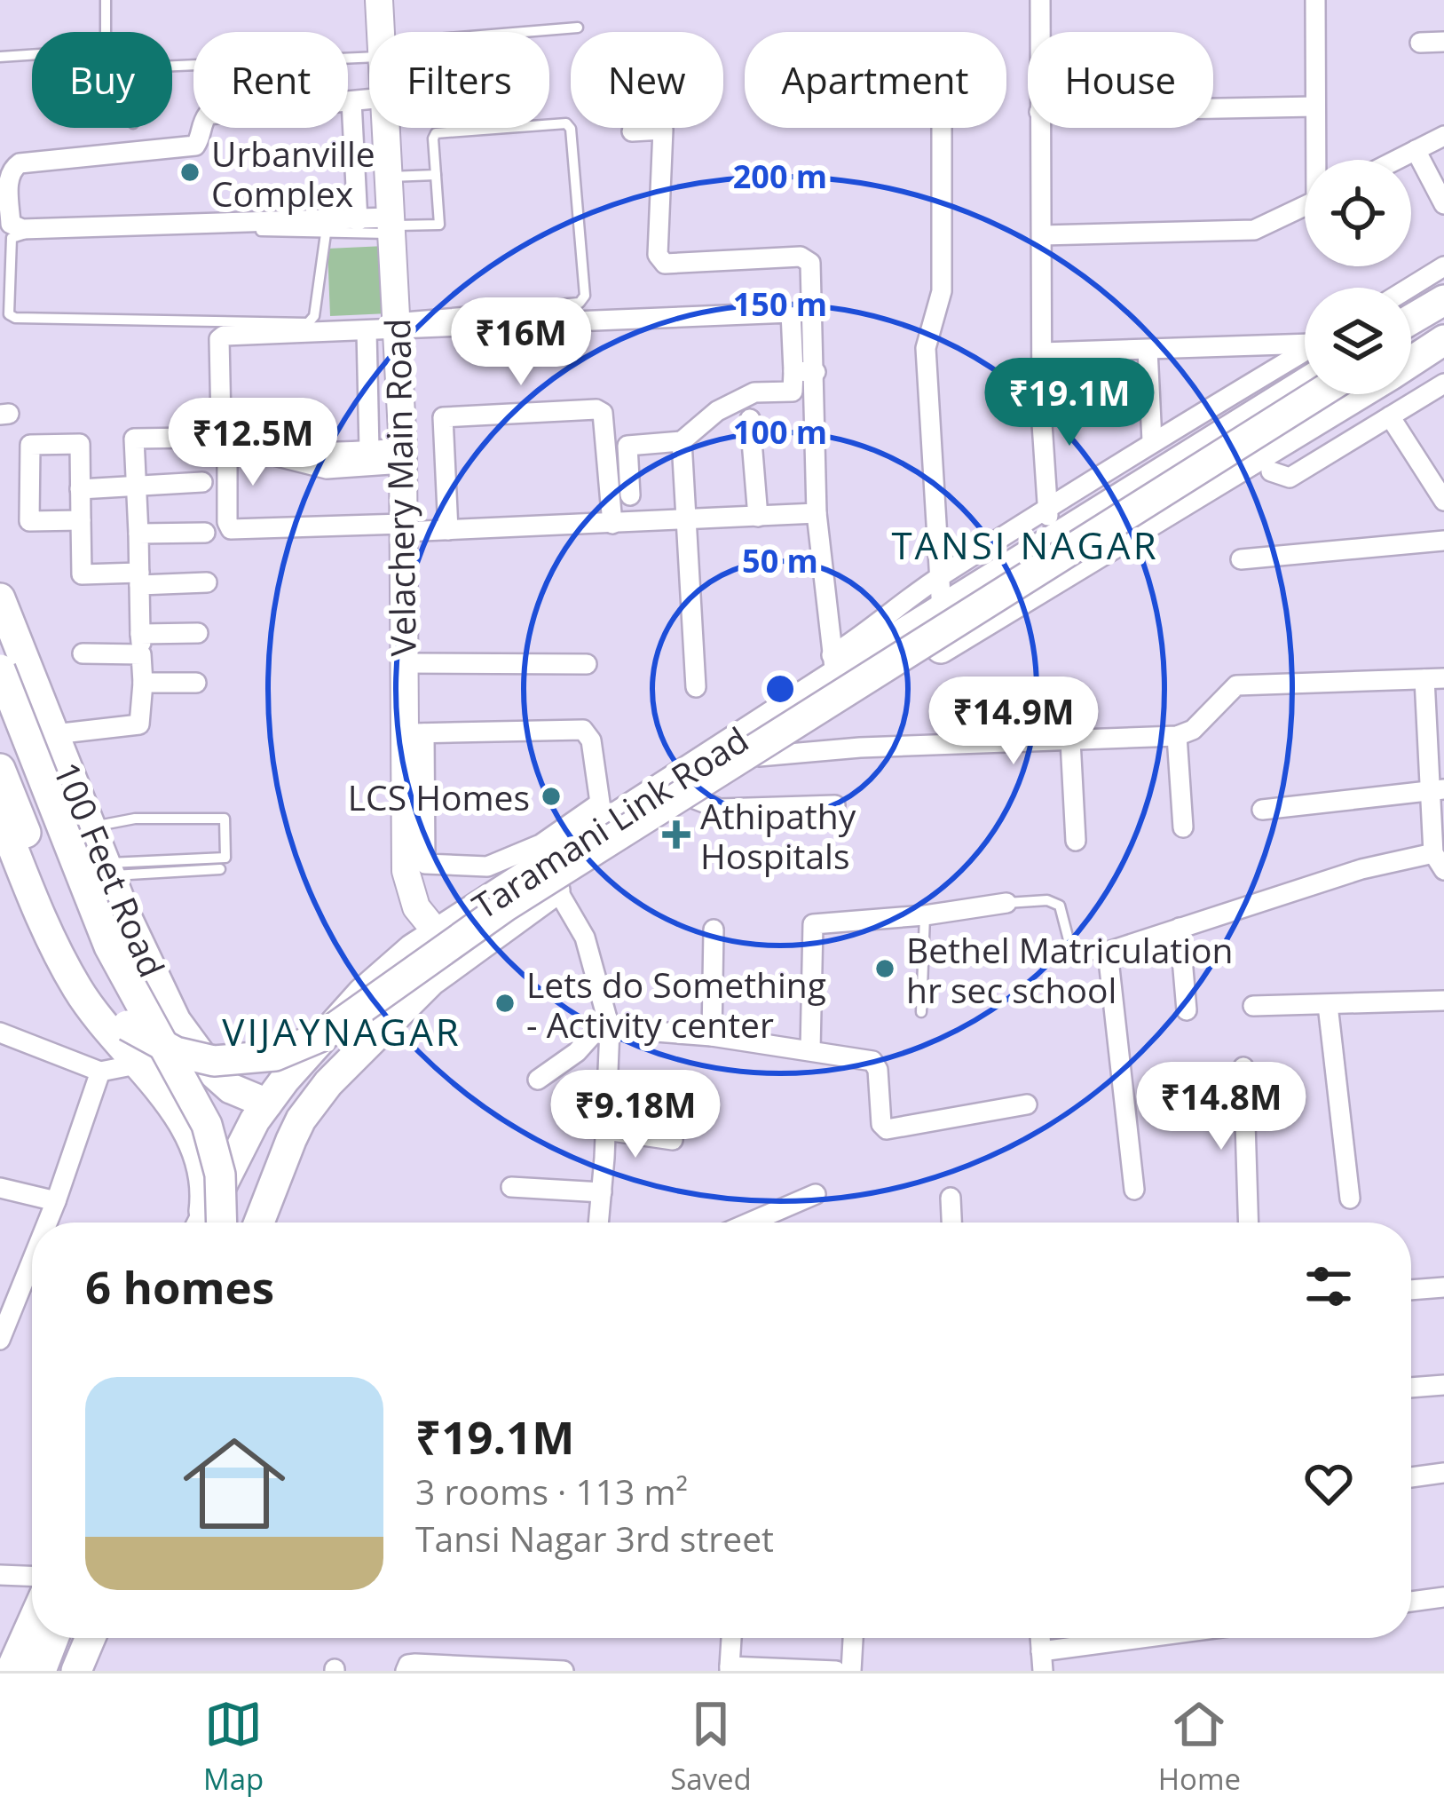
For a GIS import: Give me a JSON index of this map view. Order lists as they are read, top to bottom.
{
  "streets": {
    "main road": ["Velachery Main Road", "Taramani Link Road", "100 Feet Road"]
  },
  "crossings": [
    ["Velachery Main Road", "Taramani Link Road"],
    ["Taramani Link Road", "100 Feet Road"]
  ],
  "districts": ["TANSI NAGAR", "VIJAYNAGAR"],
  "places": {
    "other": [
      "Urbanville Complex",
      "LCS Homes",
      "Bethel Matriculation hr sec school",
      "Lets do Something - Activity center"
    ],
    "health": ["Athipathy Hospitals"]
  },
  "page": {
    "chip": [
      "Buy",
      "Rent",
      "Filters",
      "New",
      "Apartment",
      "House"
    ],
    "price": [
      "₹16M",
      "₹19.1M",
      "₹12.5M",
      "₹14.9M",
      "₹14.8M",
      "₹9.18M"
    ],
    "heading": "6 homes",
    "list": [
      {
        "name": "₹19.1M",
        "note": "3 rooms · 113 m² · Tansi Nagar 3rd street"
      }
    ],
    "tabs": ["Map", "Saved", "Home"]
  },
  "rings": [
    "200 m",
    "150 m",
    "100 m",
    "50 m"
  ]
}
